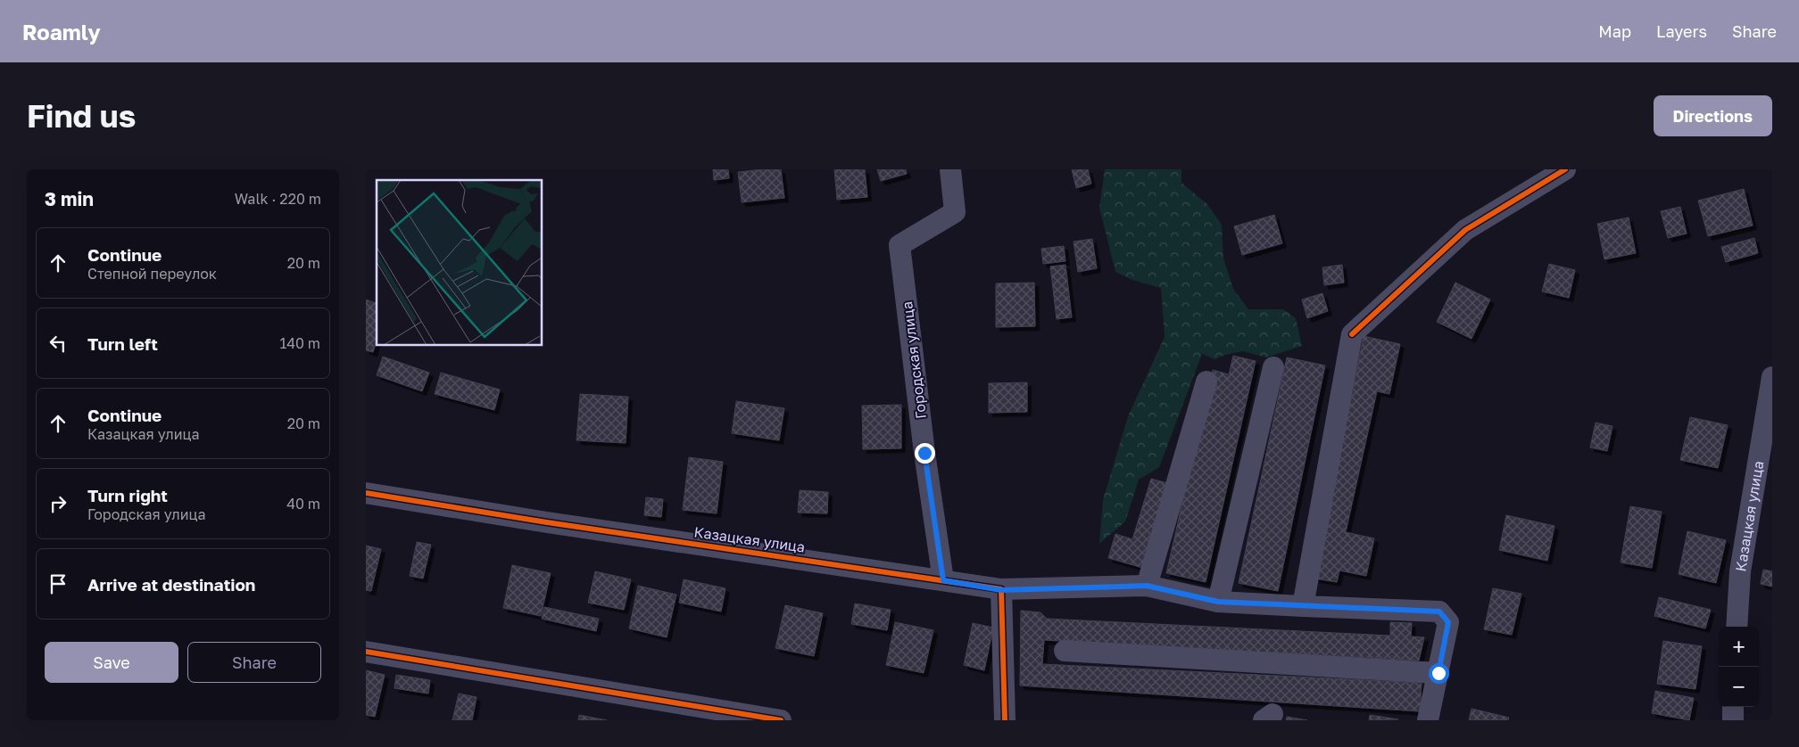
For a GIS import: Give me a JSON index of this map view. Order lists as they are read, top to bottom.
{
  "streets": {
    "street": ["Городская улица", "Казацкая улица"]
  },
  "crossings": [
    ["Городская улица", "Казацкая улица"]
  ],
  "page": {
    "header": "Roamly",
    "nav": ["Map", "Layers", "Share"],
    "buttons": [
      "Directions",
      ["Save", "Share"]
    ],
    "title": "Find us",
    "heading": ["3 min", "Walk · 220 m"],
    "list": [
      ["Continue", "Степной переулок", "20 m"],
      ["Turn left", "140 m"],
      ["Continue", "Казацкая улица", "20 m"],
      ["Turn right", "Городская улица", "40 m"],
      "Arrive at destination"
    ],
    "map_buttons": ["+", "−"]
  }
}
